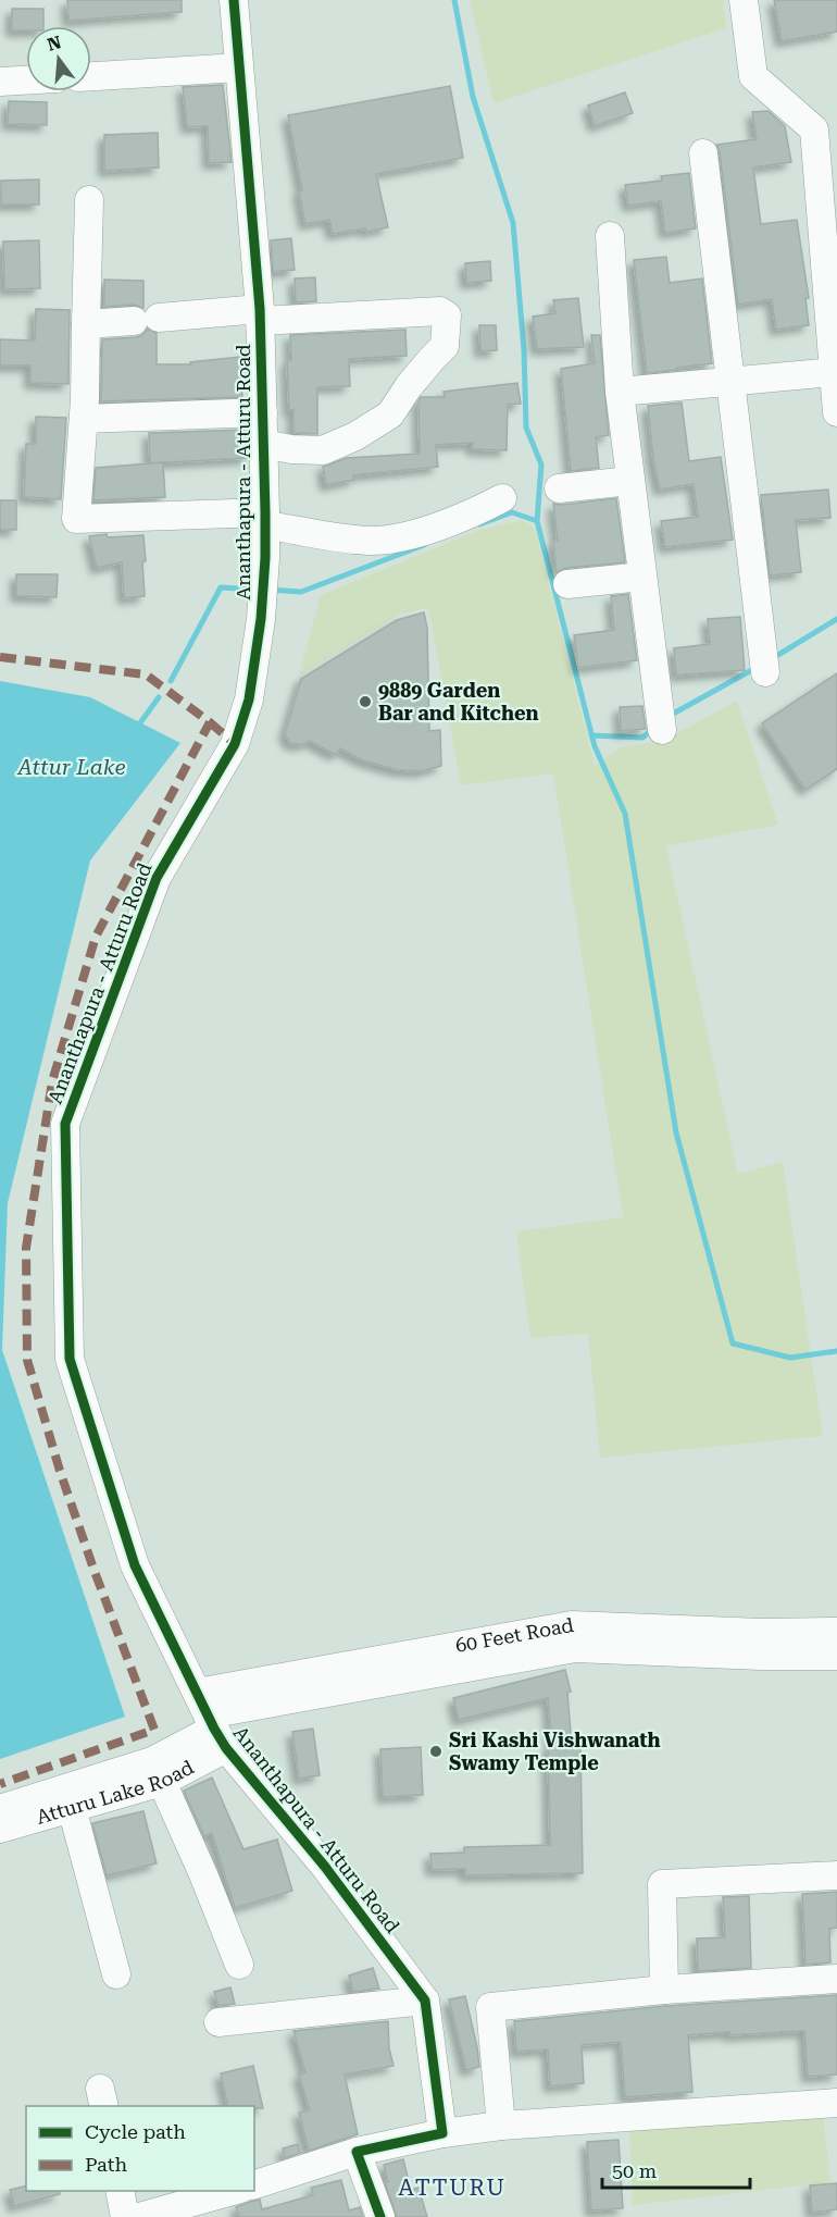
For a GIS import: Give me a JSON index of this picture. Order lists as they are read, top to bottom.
{
  "streets": {
    "street": ["Ananthapura - Atturu Road", "60 Feet Road", "Atturu Lake Road"]
  },
  "crossings": [
    ["Ananthapura - Atturu Road", "60 Feet Road"],
    ["Ananthapura - Atturu Road", "Atturu Lake Road"],
    ["60 Feet Road", "Atturu Lake Road"]
  ],
  "districts": ["ATTURU"],
  "water": ["Attur Lake"],
  "places": ["9889 Garden Bar and Kitchen", "Sri Kashi Vishwanath Swamy Temple"],
  "legend": ["Cycle path", "Path"],
  "scale_bar": "50 m",
  "north": "top"
}
